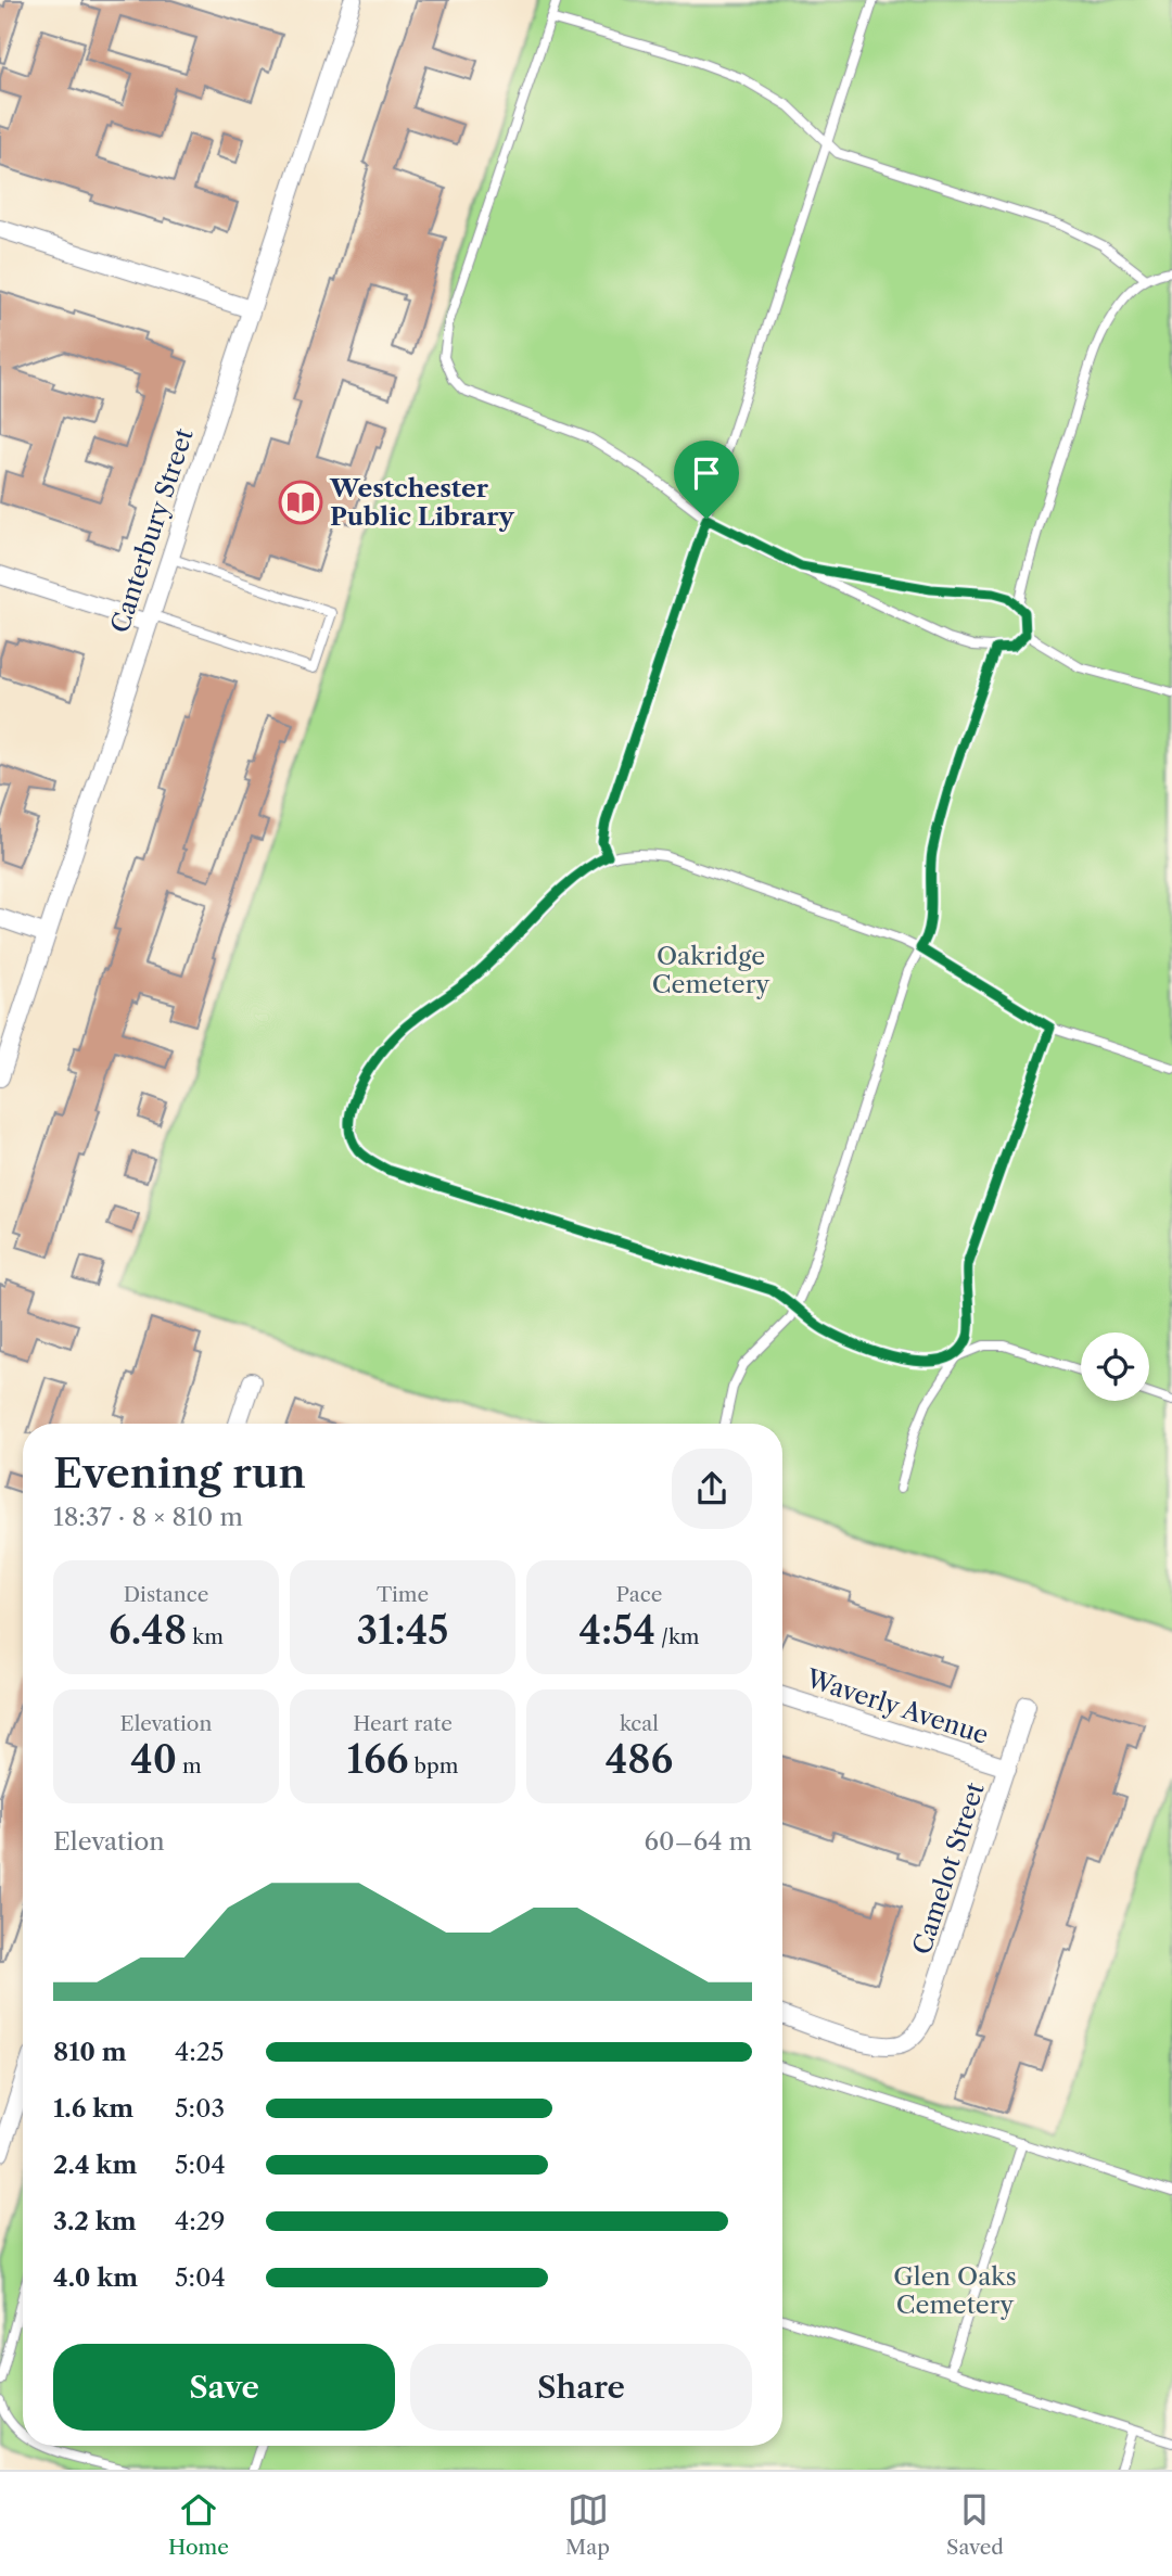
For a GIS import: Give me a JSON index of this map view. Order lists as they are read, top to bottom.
{
  "streets": {
    "street": ["Canterbury Street", "Waverly Avenue", "Camelot Street"]
  },
  "crossings": [
    ["Waverly Avenue", "Camelot Street"]
  ],
  "parks": ["Oakridge Cemetery", "Glen Oaks Cemetery"],
  "places": {
    "library": ["Westchester Public Library"]
  },
  "page": {
    "heading": ["Evening run", "18:37 · 8 × 810 m"],
    "stats": [
      ["Distance", "6.48 km"],
      ["Time", "31:45"],
      ["Pace", "4:54 /km"],
      ["Elevation", "40 m"],
      ["Heart rate", "166 bpm"],
      ["kcal", "486"]
    ],
    "chart": ["Elevation", "60–64 m"],
    "list": [
      {
        "name": "810 m",
        "note": "4:25"
      },
      {
        "name": "1.6 km",
        "note": "5:03"
      },
      {
        "name": "2.4 km",
        "note": "5:04"
      },
      {
        "name": "3.2 km",
        "note": "4:29"
      },
      {
        "name": "4.0 km",
        "note": "5:04"
      }
    ],
    "buttons": ["Save", "Share"],
    "tabs": ["Home", "Map", "Saved"]
  }
}
